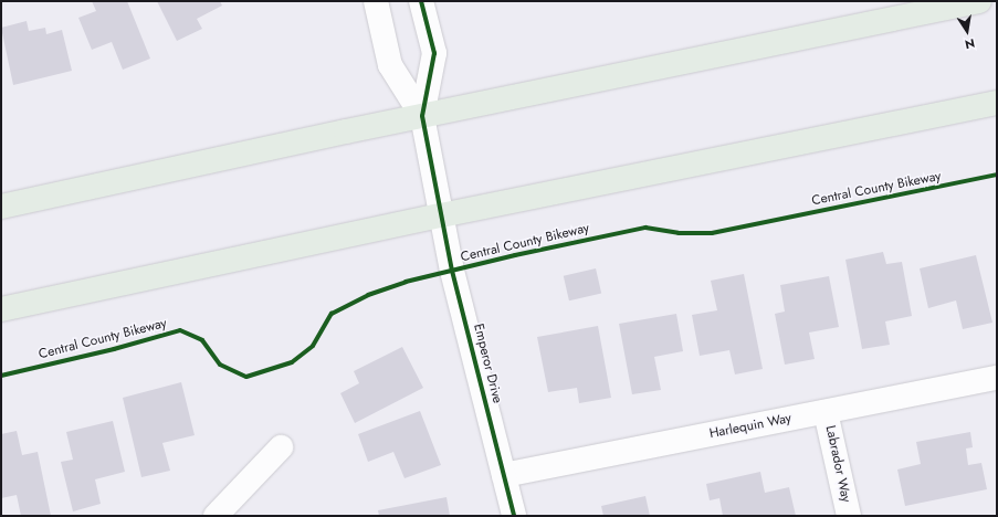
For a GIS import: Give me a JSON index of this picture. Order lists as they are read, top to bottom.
{
  "streets": {
    "street": ["Emperor Drive", "Harlequin Way", "Labrador Way"],
    "cycle path": ["Central County Bikeway"]
  },
  "crossings": [
    ["Emperor Drive", "Harlequin Way"],
    ["Harlequin Way", "Labrador Way"]
  ],
  "north": "bottom"
}
